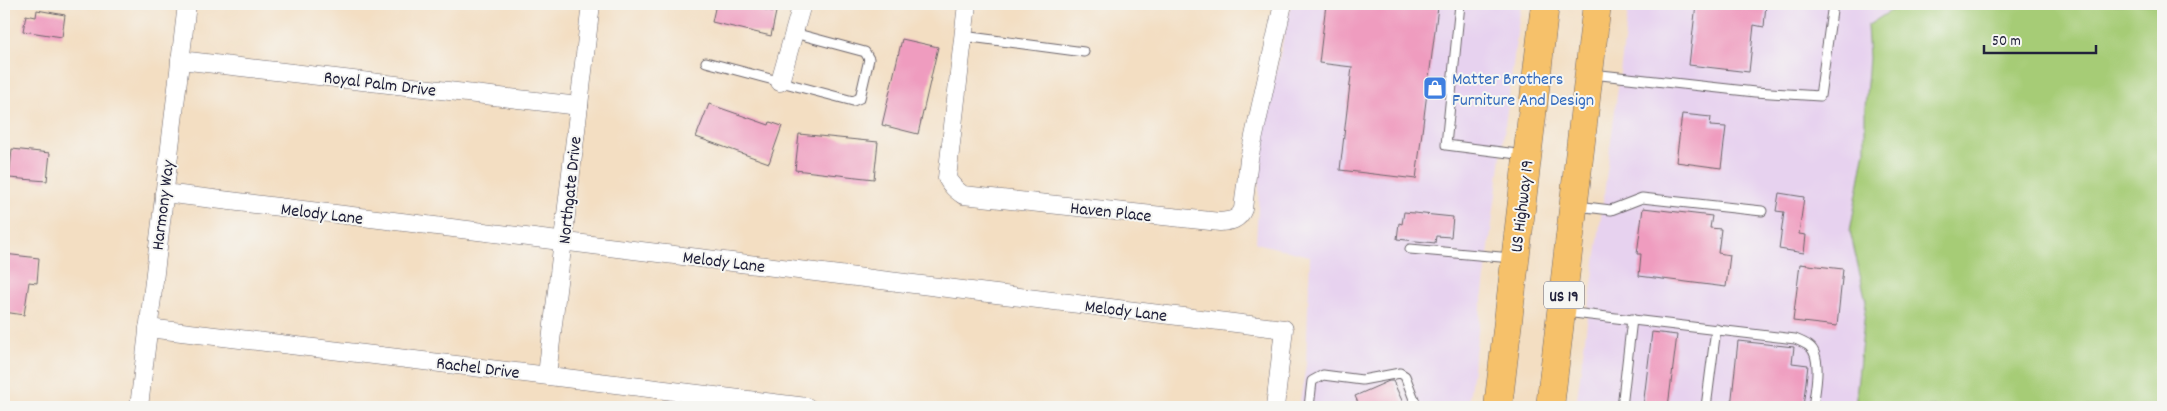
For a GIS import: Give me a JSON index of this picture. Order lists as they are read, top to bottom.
{
  "streets": {
    "highway": ["US Highway 19", "US 19"],
    "street": [
      "Royal Palm Drive",
      "Northgate Drive",
      "Harmony Way",
      "Haven Place",
      "Melody Lane",
      "Rachel Drive"
    ]
  },
  "crossings": [
    ["Royal Palm Drive", "Northgate Drive"],
    ["Royal Palm Drive", "Harmony Way"],
    ["Northgate Drive", "Melody Lane"],
    ["Northgate Drive", "Rachel Drive"],
    ["Harmony Way", "Melody Lane"],
    ["Harmony Way", "Rachel Drive"]
  ],
  "places": {
    "shop": ["Matter Brothers Furniture And Design"]
  },
  "scale_bar": "50 m"
}
